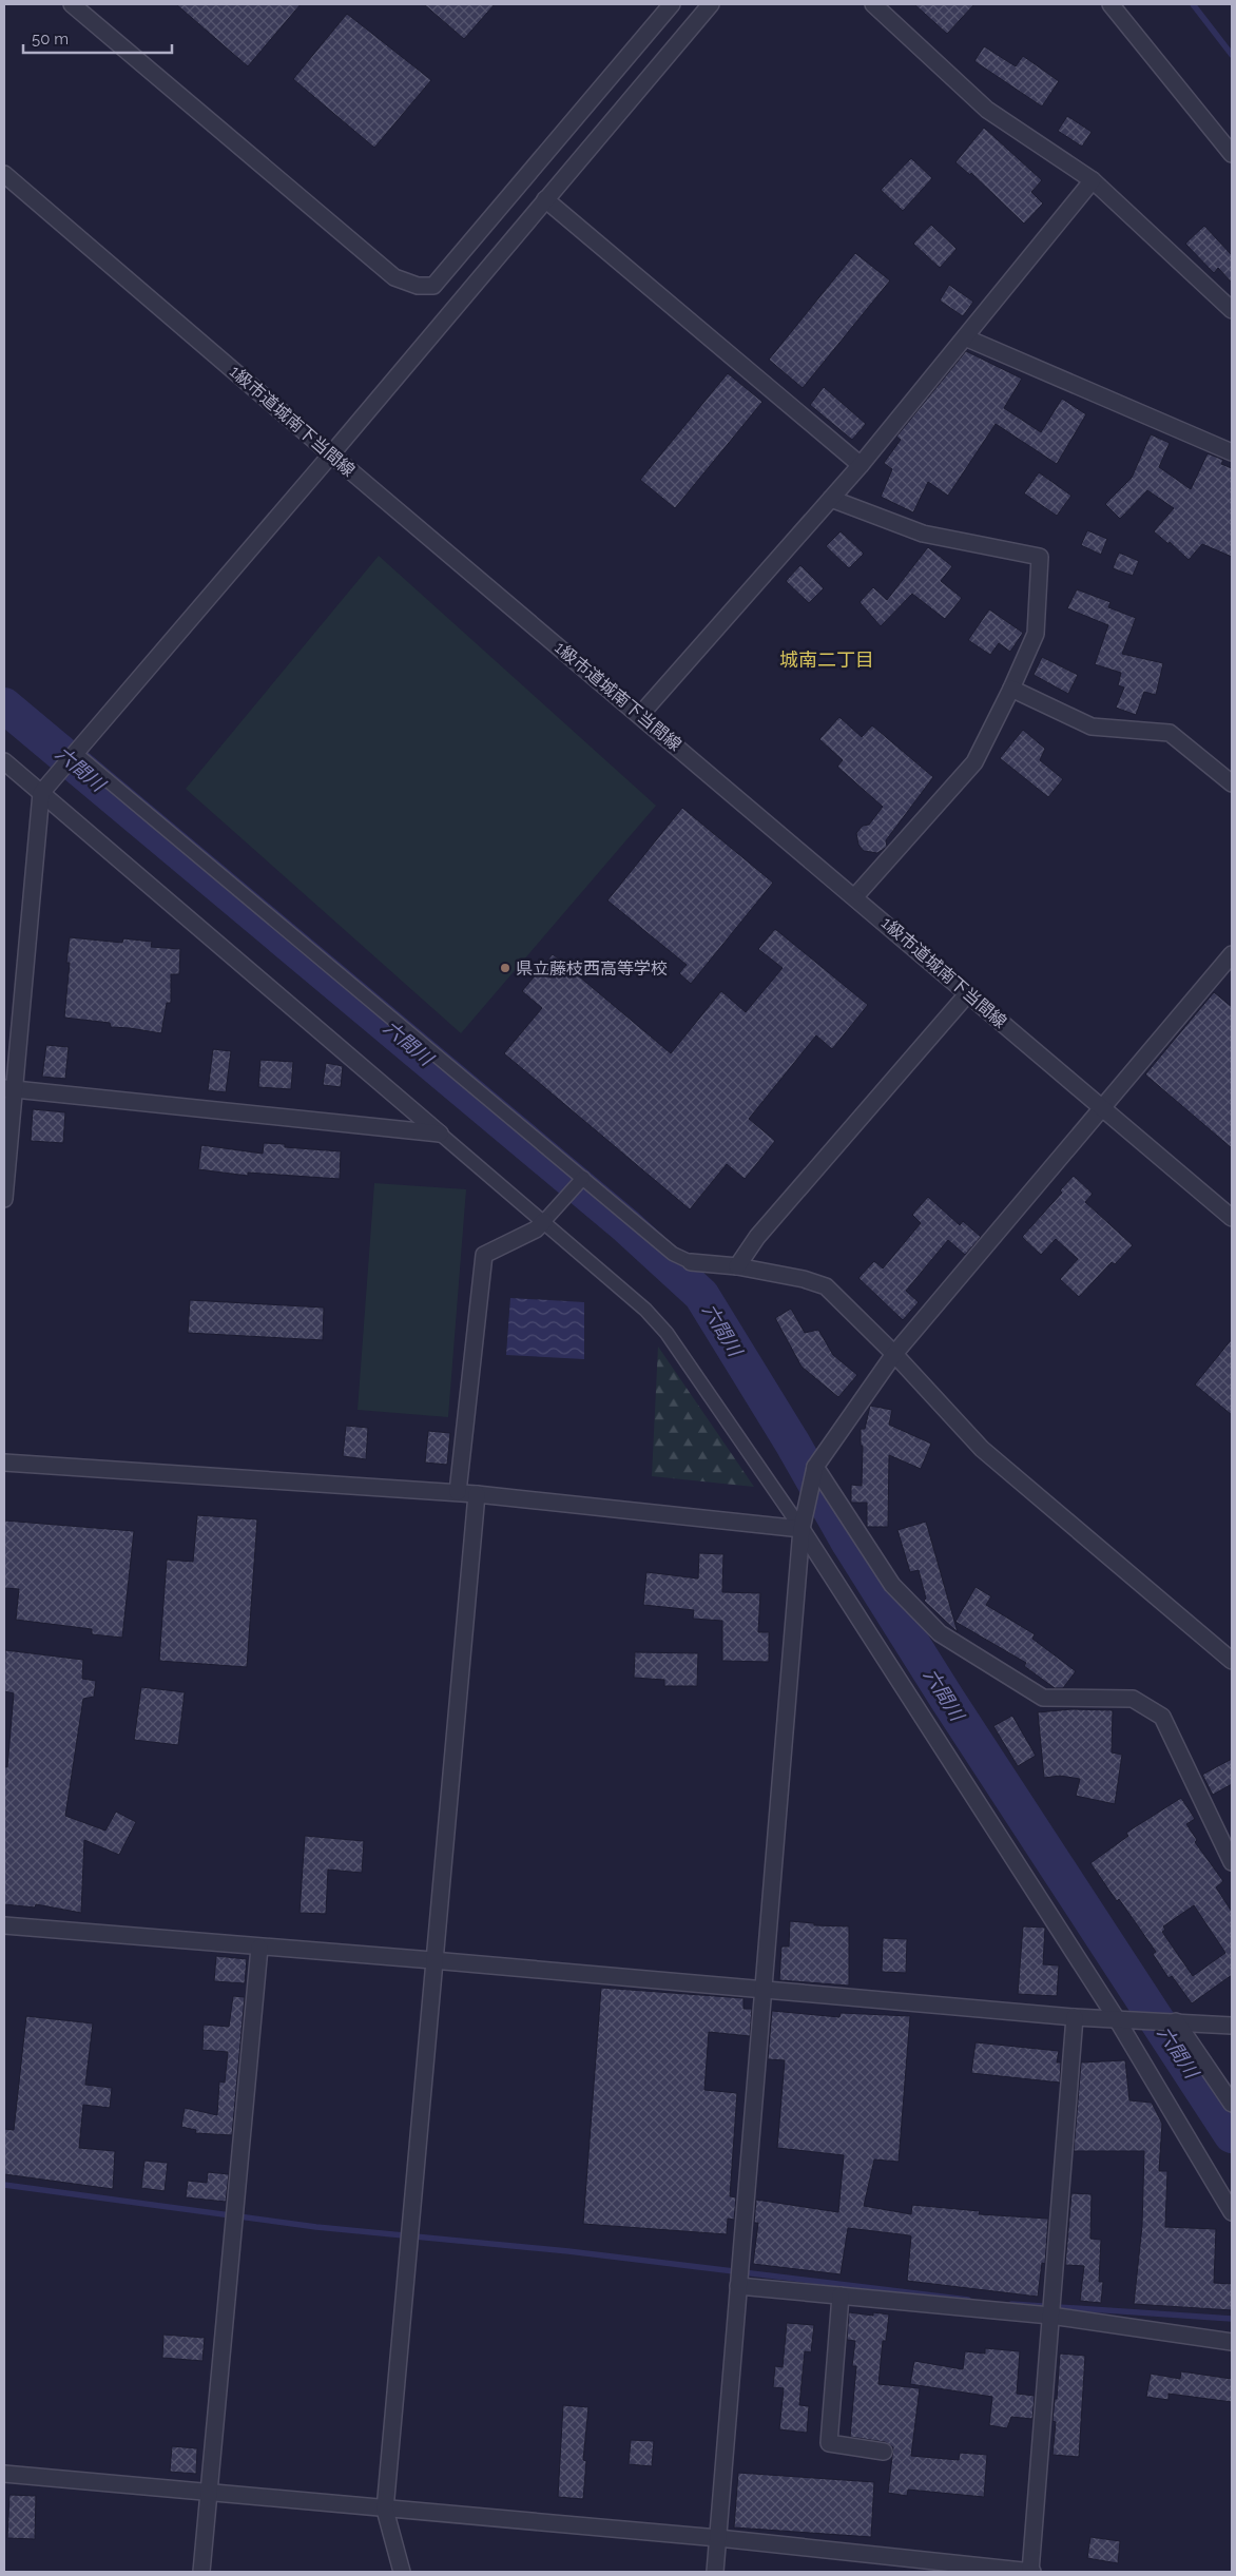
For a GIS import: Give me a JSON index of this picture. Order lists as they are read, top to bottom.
{
  "streets": {
    "street": ["1級市道城南下当間線"]
  },
  "districts": ["城南二丁目"],
  "water": ["六間川"],
  "places": ["県立藤枝西高等学校"],
  "scale_bar": "50 m"
}
